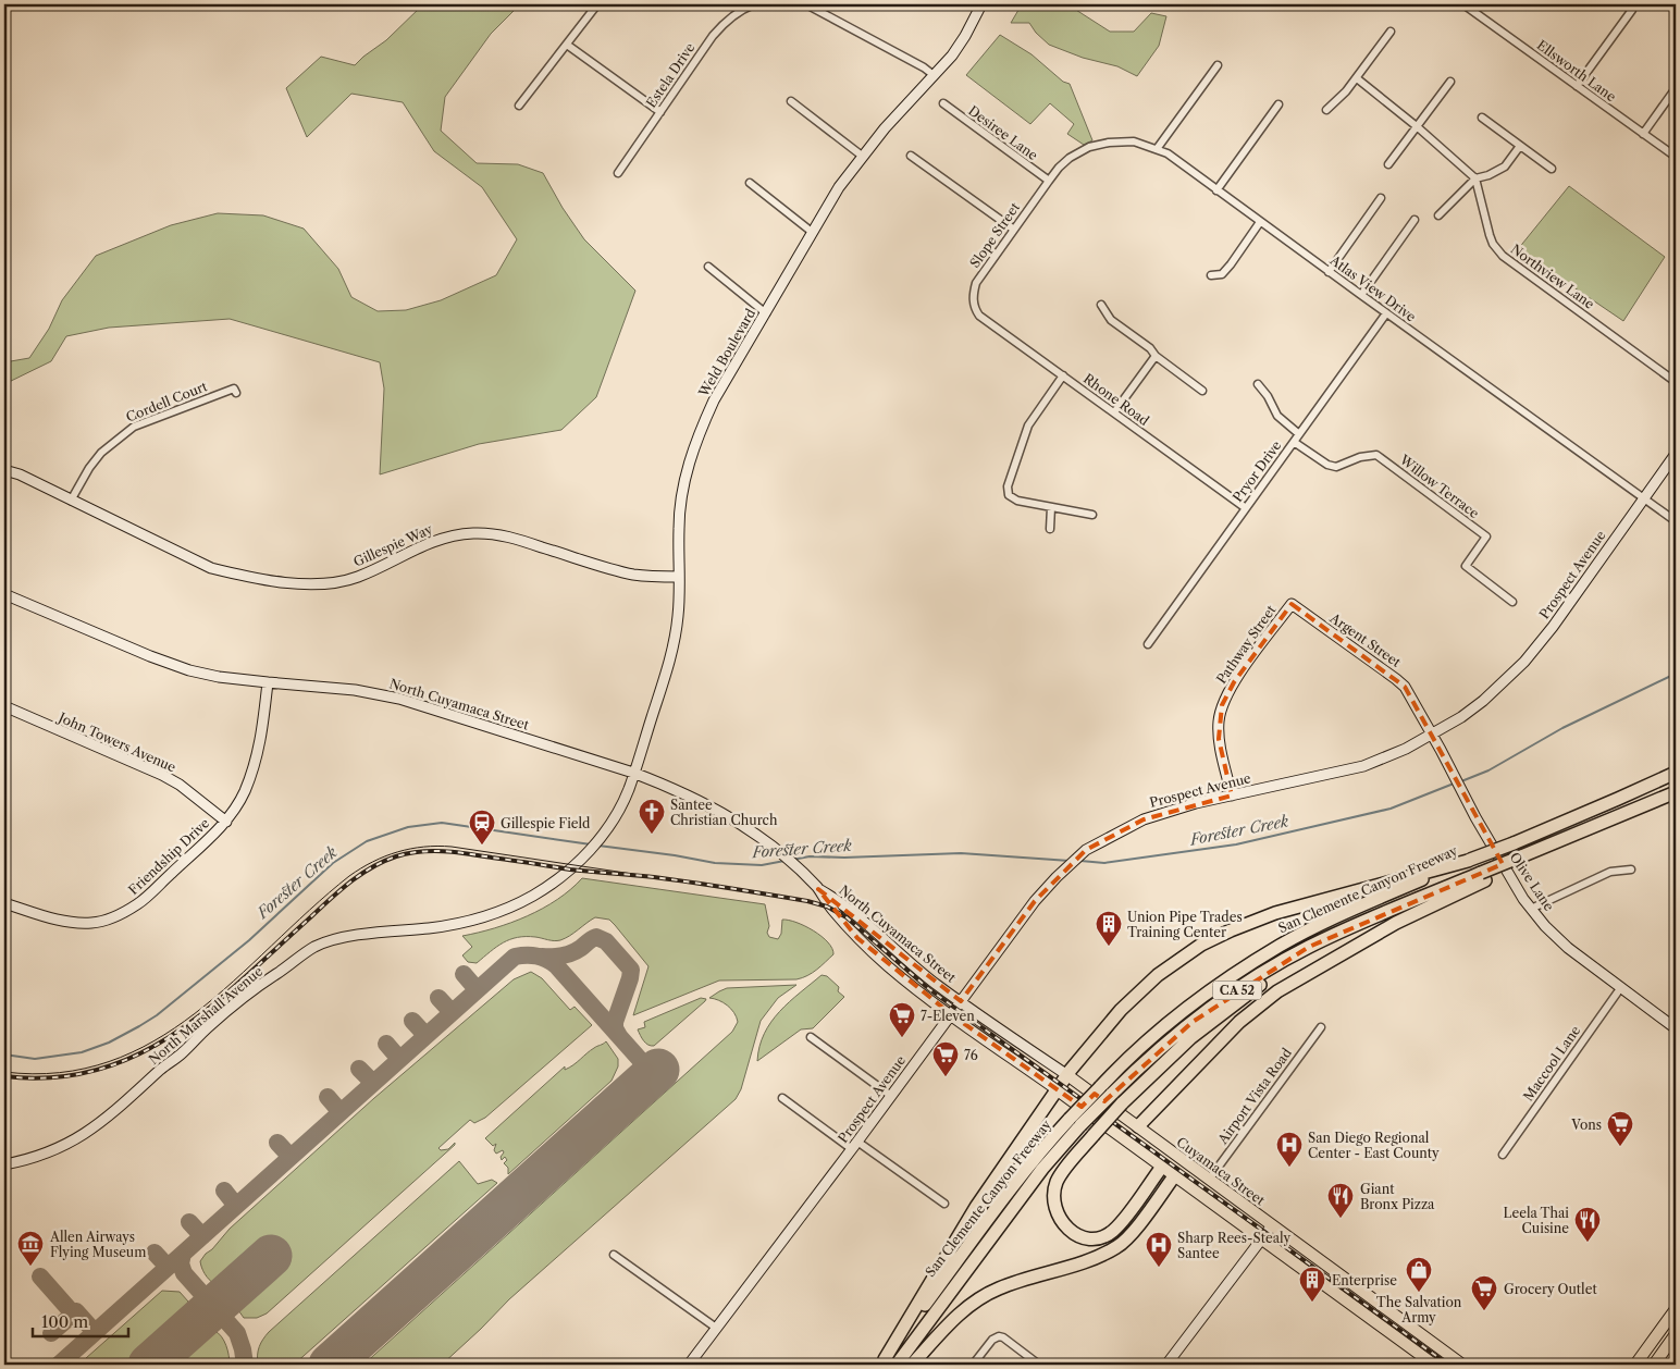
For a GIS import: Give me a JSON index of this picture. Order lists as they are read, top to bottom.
{
  "streets": {
    "highway": ["San Clemente Canyon Freeway", "CA 52"],
    "main road": [
      "Weld Boulevard",
      "Gillespie Way",
      "Prospect Avenue",
      "Argent Street",
      "Pathway Street",
      "North Cuyamaca Street",
      "John Towers Avenue",
      "Friendship Drive",
      "Olive Lane",
      "North Marshall Avenue",
      "Cuyamaca Street"
    ],
    "street": [
      "Ellsworth Lane",
      "Estela Drive",
      "Desiree Lane",
      "Slope Street",
      "Northview Lane",
      "Atlas View Drive",
      "Rhone Road",
      "Cordell Court",
      "Pryor Drive",
      "Willow Terrace",
      "Maccool Lane",
      "Airport Vista Road"
    ]
  },
  "crossings": [
    ["Desiree Lane", "Slope Street"],
    ["Desiree Lane", "Atlas View Drive"],
    ["Slope Street", "Atlas View Drive"],
    ["Slope Street", "Rhone Road"],
    ["Atlas View Drive", "Pryor Drive"],
    ["Atlas View Drive", "Prospect Avenue"],
    ["Weld Boulevard", "Gillespie Way"],
    ["Weld Boulevard", "North Cuyamaca Street"],
    ["Weld Boulevard", "North Marshall Avenue"],
    ["Rhone Road", "Pryor Drive"],
    ["Cordell Court", "Gillespie Way"],
    ["Pryor Drive", "Willow Terrace"],
    ["Prospect Avenue", "Argent Street"],
    ["Prospect Avenue", "Pathway Street"],
    ["Prospect Avenue", "North Cuyamaca Street"],
    ["Prospect Avenue", "Olive Lane"],
    ["Prospect Avenue", "Cuyamaca Street"],
    ["Argent Street", "Pathway Street"],
    ["Argent Street", "Olive Lane"],
    ["North Cuyamaca Street", "North Marshall Avenue"],
    ["North Cuyamaca Street", "Cuyamaca Street"],
    ["John Towers Avenue", "Friendship Drive"],
    ["Olive Lane", "Maccool Lane"],
    ["Airport Vista Road", "Cuyamaca Street"]
  ],
  "water": ["Forester Creek"],
  "places": {
    "church": ["Santee Christian Church"],
    "station": ["Gillespie Field"],
    "building": ["Union Pipe Trades Training Center", "Enterprise"],
    "supermarket": [
      "7-Eleven",
      "76",
      "Vons",
      "Grocery Outlet"
    ],
    "hospital": ["San Diego Regional Center - East County", "Sharp Rees-Stealy Santee"],
    "restaurant": ["Giant Bronx Pizza", "Leela Thai Cuisine"],
    "museum": ["Allen Airways Flying Museum"],
    "shop": ["The Salvation Army"]
  },
  "scale_bar": "100 m"
}
